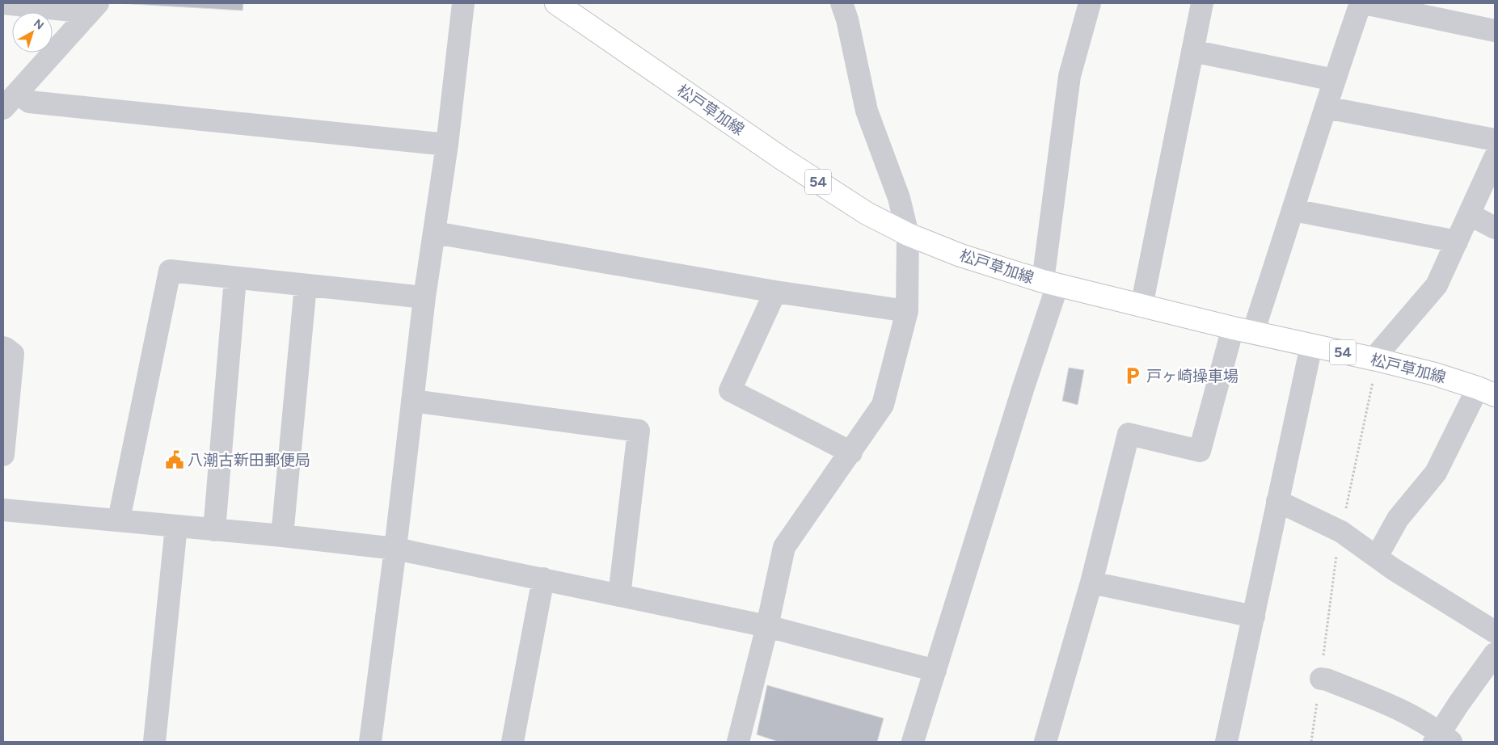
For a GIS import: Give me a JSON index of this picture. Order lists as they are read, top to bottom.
{
  "streets": {
    "main road": ["松戸草加線", "54"]
  },
  "places": {
    "parking": ["戸ヶ崎操車場"],
    "public building": ["八潮古新田郵便局"]
  },
  "north": "top right"
}
